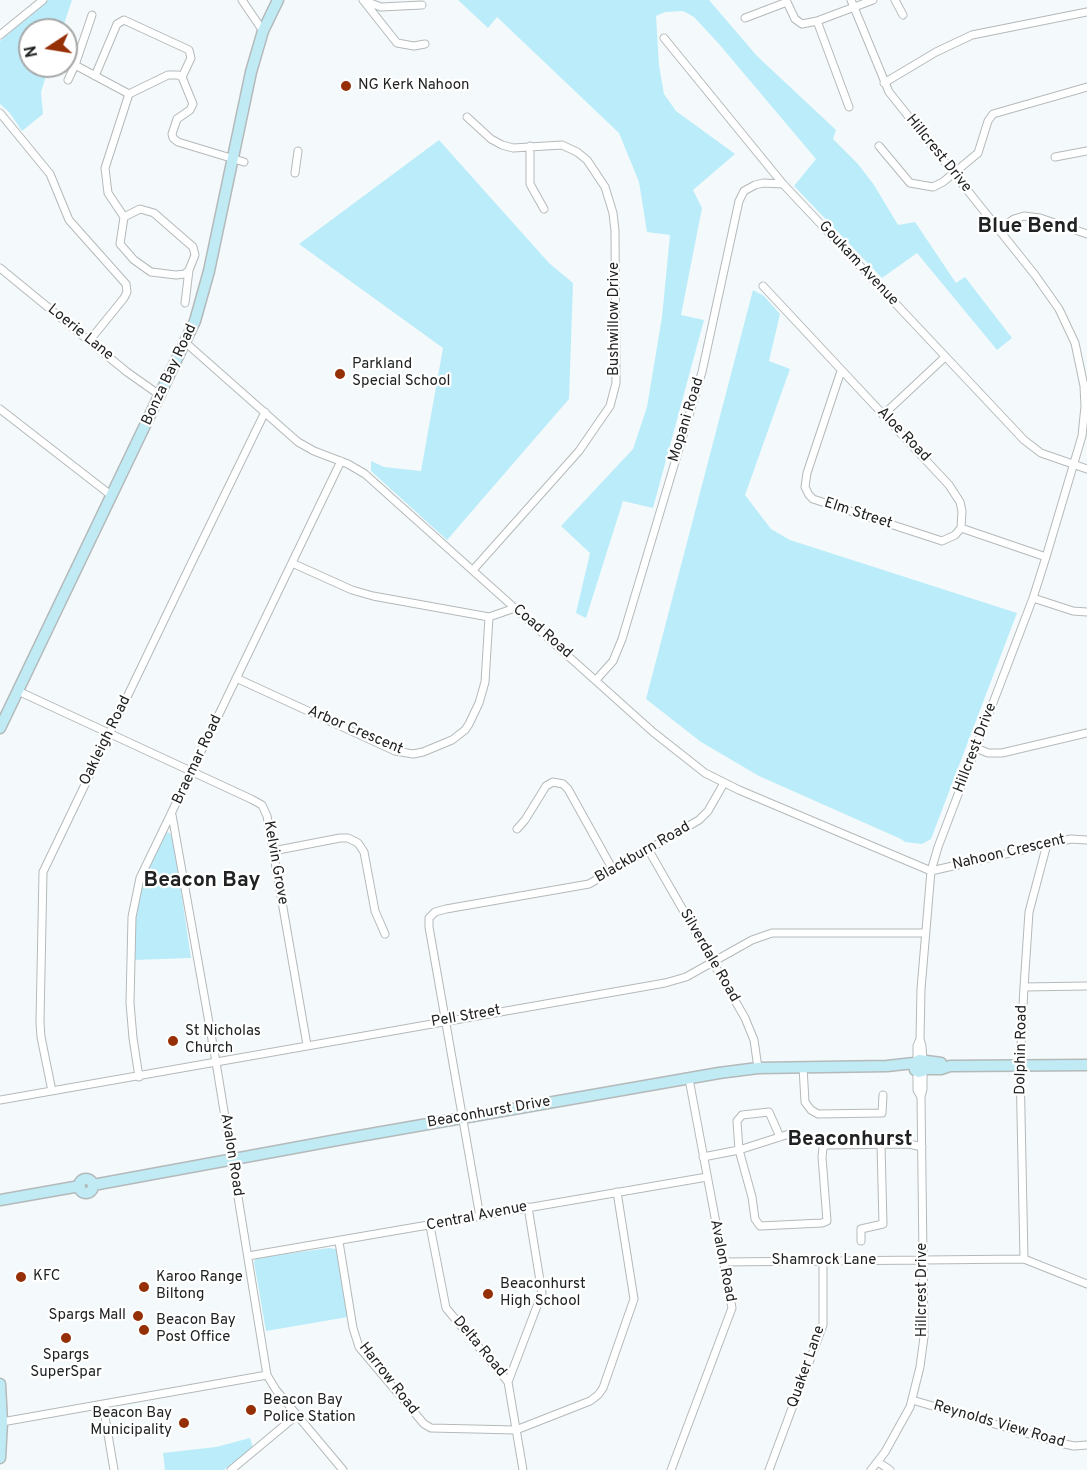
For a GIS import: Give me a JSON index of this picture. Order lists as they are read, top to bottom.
{
  "streets": {
    "street": [
      "Hillcrest Drive",
      "Goukam Avenue",
      "Bushwillow Drive",
      "Loerie Lane",
      "Bonza Bay Road",
      "Mopani Road",
      "Aloe Road",
      "Elm Street",
      "Coad Road",
      "Arbor Crescent",
      "Oakleigh Road",
      "Braemar Road",
      "Blackburn Road",
      "Nahoon Crescent",
      "Kelvin Grove",
      "Silverdale Road",
      "Pell Street",
      "Dolphin Road",
      "Beaconhurst Drive",
      "Avalon Road",
      "Central Avenue",
      "Shamrock Lane",
      "Delta Road",
      "Quaker Lane",
      "Harrow Road",
      "Reynolds View Road"
    ]
  },
  "crossings": [
    ["Hillcrest Drive", "Goukam Avenue"],
    ["Hillcrest Drive", "Coad Road"],
    ["Hillcrest Drive", "Nahoon Crescent"],
    ["Hillcrest Drive", "Pell Street"],
    ["Hillcrest Drive", "Beaconhurst Drive"],
    ["Hillcrest Drive", "Shamrock Lane"],
    ["Hillcrest Drive", "Reynolds View Road"],
    ["Bushwillow Drive", "Coad Road"],
    ["Loerie Lane", "Bonza Bay Road"],
    ["Bonza Bay Road", "Coad Road"],
    ["Bonza Bay Road", "Kelvin Grove"],
    ["Mopani Road", "Coad Road"],
    ["Aloe Road", "Elm Street"],
    ["Coad Road", "Oakleigh Road"],
    ["Coad Road", "Braemar Road"],
    ["Coad Road", "Blackburn Road"],
    ["Coad Road", "Nahoon Crescent"],
    ["Arbor Crescent", "Braemar Road"],
    ["Oakleigh Road", "Kelvin Grove"],
    ["Oakleigh Road", "Pell Street"],
    ["Braemar Road", "Kelvin Grove"],
    ["Braemar Road", "Pell Street"],
    ["Braemar Road", "Avalon Road"],
    ["Blackburn Road", "Silverdale Road"],
    ["Blackburn Road", "Pell Street"],
    ["Nahoon Crescent", "Dolphin Road"],
    ["Kelvin Grove", "Pell Street"],
    ["Silverdale Road", "Pell Street"],
    ["Silverdale Road", "Beaconhurst Drive"],
    ["Pell Street", "Avalon Road"],
    ["Dolphin Road", "Beaconhurst Drive"],
    ["Beaconhurst Drive", "Avalon Road"],
    ["Avalon Road", "Central Avenue"],
    ["Avalon Road", "Shamrock Lane"],
    ["Central Avenue", "Delta Road"],
    ["Central Avenue", "Harrow Road"],
    ["Shamrock Lane", "Quaker Lane"],
    ["Delta Road", "Harrow Road"]
  ],
  "districts": ["Blue Bend", "Beacon Bay", "Beaconhurst"],
  "places": [
    "NG Kerk Nahoon",
    "Parkland Special School",
    "St Nicholas Church",
    "KFC",
    "Karoo Range Biltong",
    "Beaconhurst High School",
    "Spargs Mall",
    "Beacon Bay Post Office",
    "Spargs SuperSpar",
    "Beacon Bay Police Station",
    "Beacon Bay Municipality"
  ],
  "north": "left"
}
